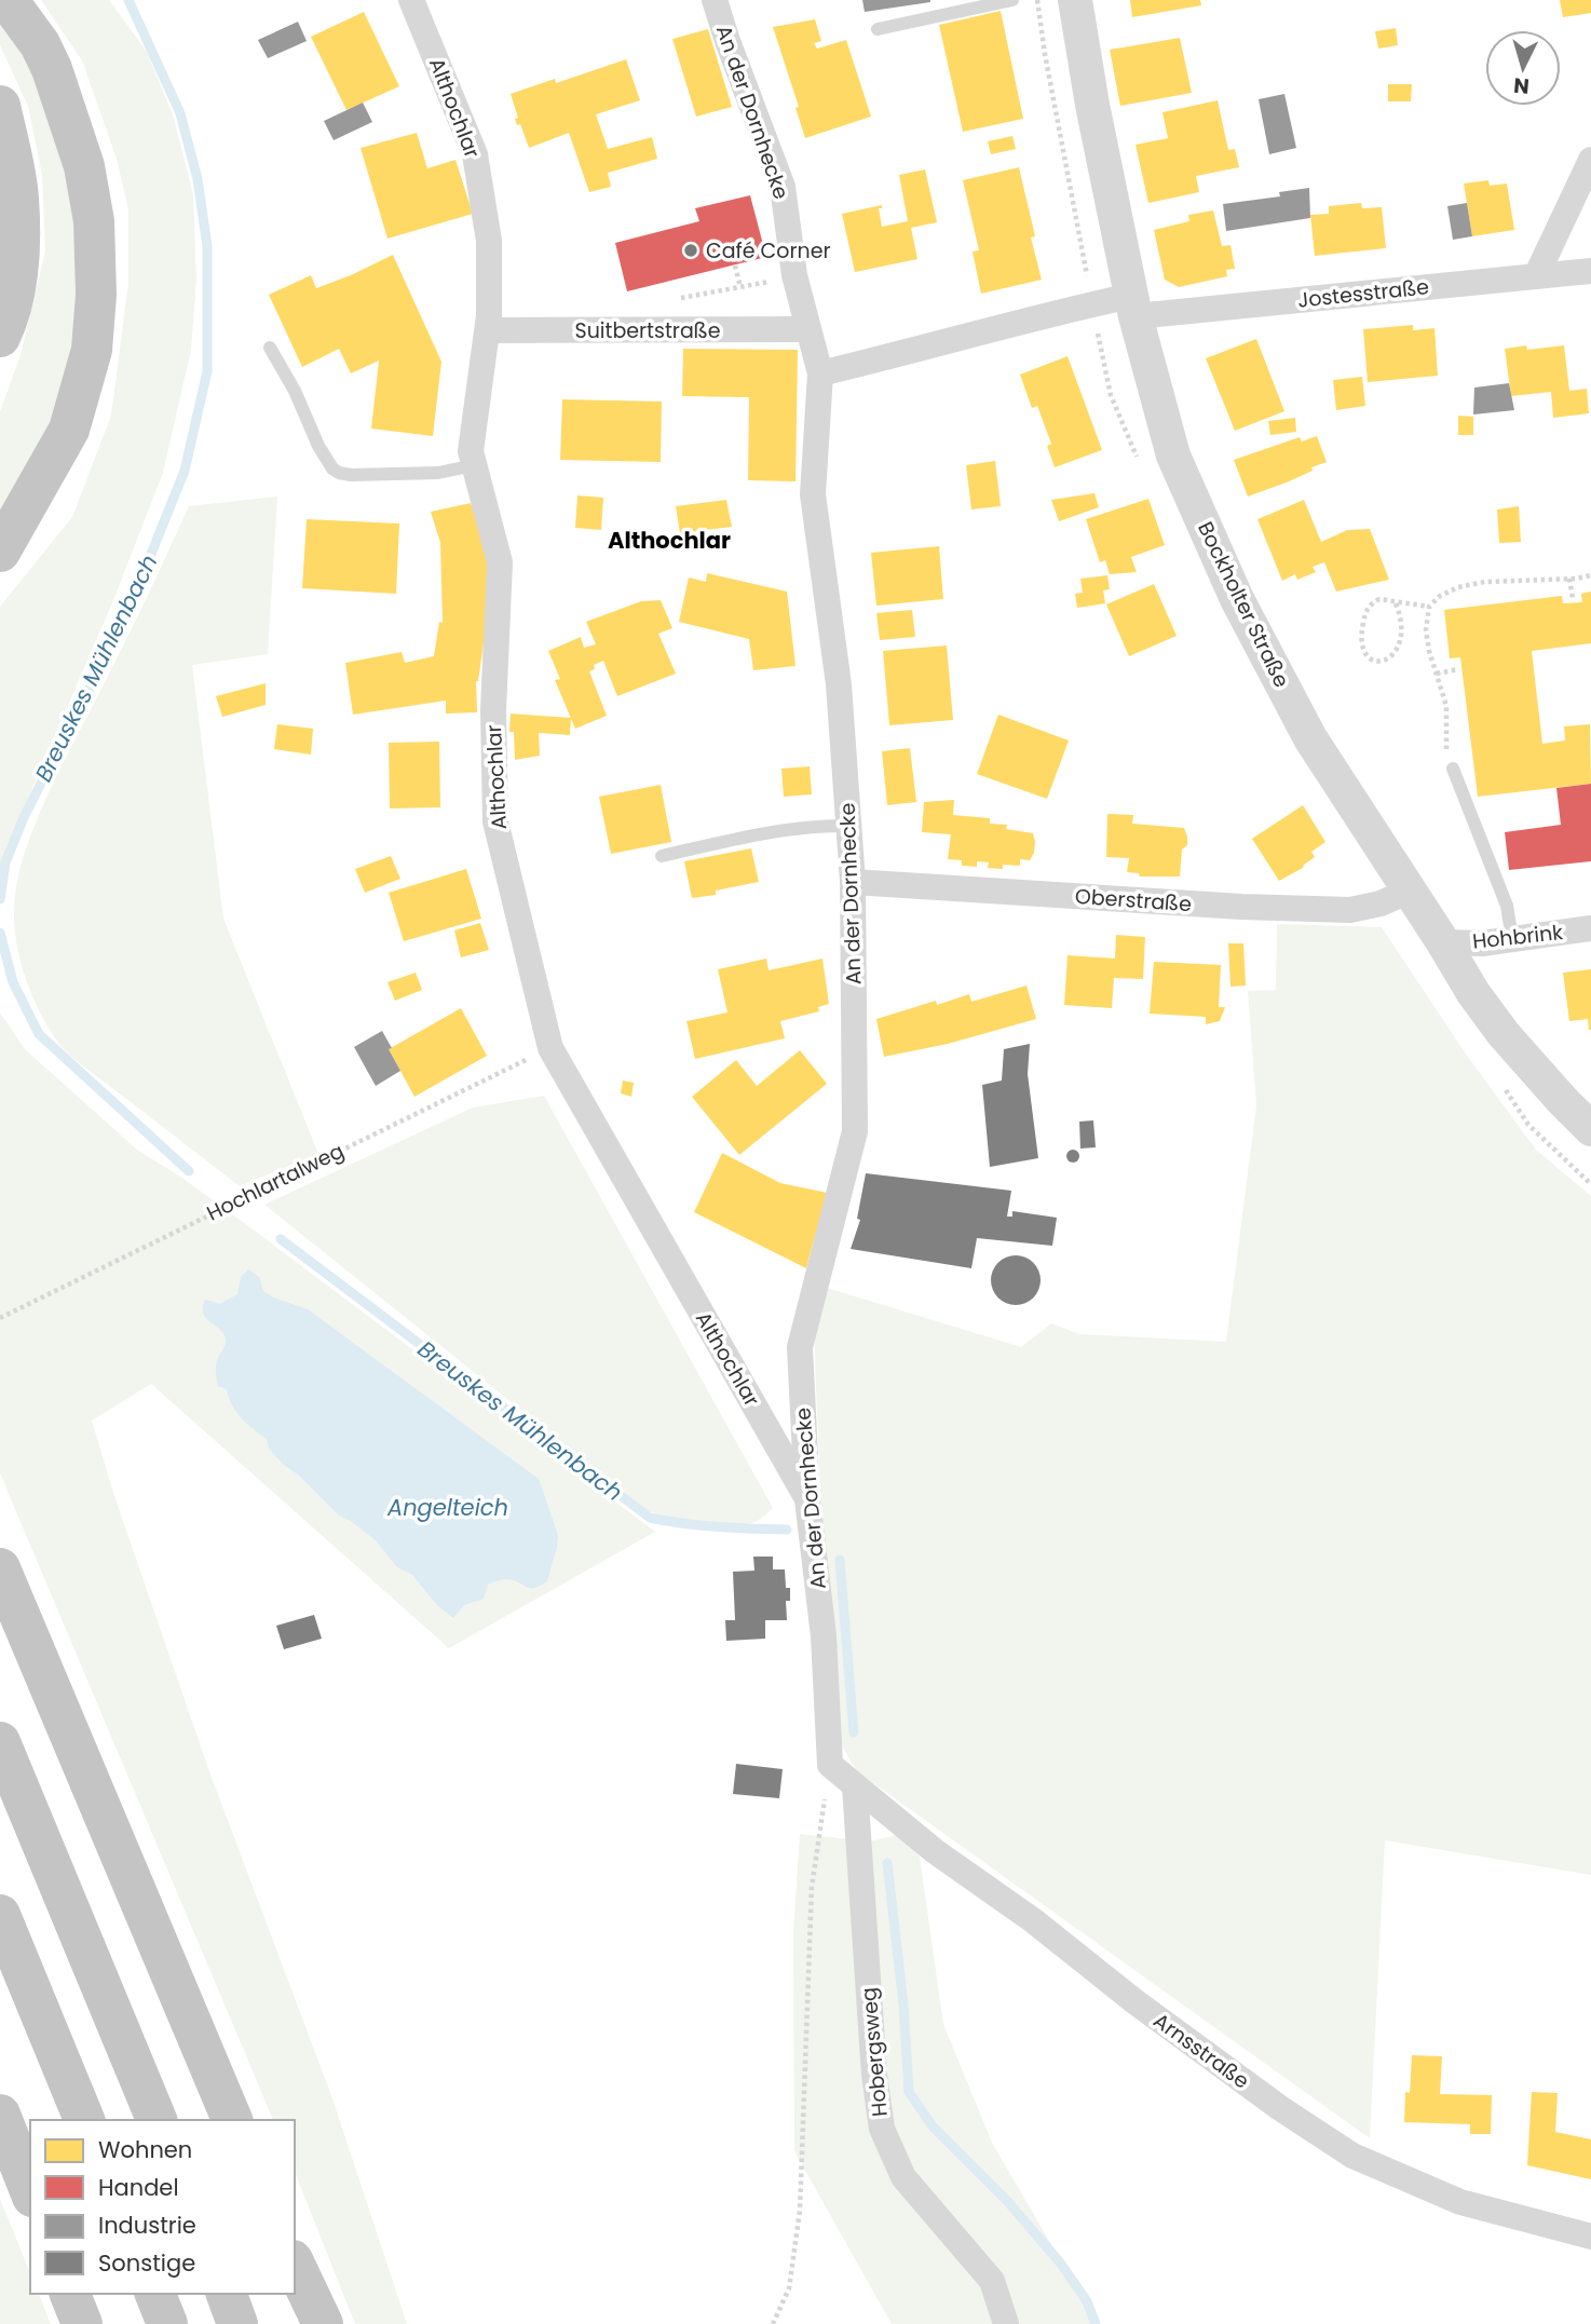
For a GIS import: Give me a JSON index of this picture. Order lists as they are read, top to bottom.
{
  "streets": {
    "street": [
      "Althochlar",
      "An der Dornhecke",
      "Jostesstraße",
      "Suitbertstraße",
      "Bockholter Straße",
      "Oberstraße",
      "Hohbrink",
      "Arnsstraße",
      "Hobergsweg"
    ],
    "path": ["Hochlartalweg"]
  },
  "crossings": [
    ["Althochlar", "An der Dornhecke"],
    ["Althochlar", "Suitbertstraße"],
    ["Althochlar", "Hochlartalweg"],
    ["An der Dornhecke", "Suitbertstraße"],
    ["An der Dornhecke", "Oberstraße"],
    ["Jostesstraße", "Bockholter Straße"],
    ["Bockholter Straße", "Oberstraße"],
    ["Bockholter Straße", "Hohbrink"],
    ["Arnsstraße", "Hobergsweg"]
  ],
  "districts": ["Althochlar"],
  "water": ["Breuskes Mühlenbach", "Angelteich"],
  "places": ["Café Corner"],
  "legend": [
    "Wohnen",
    "Handel",
    "Industrie",
    "Sonstige"
  ],
  "north": "bottom"
}
